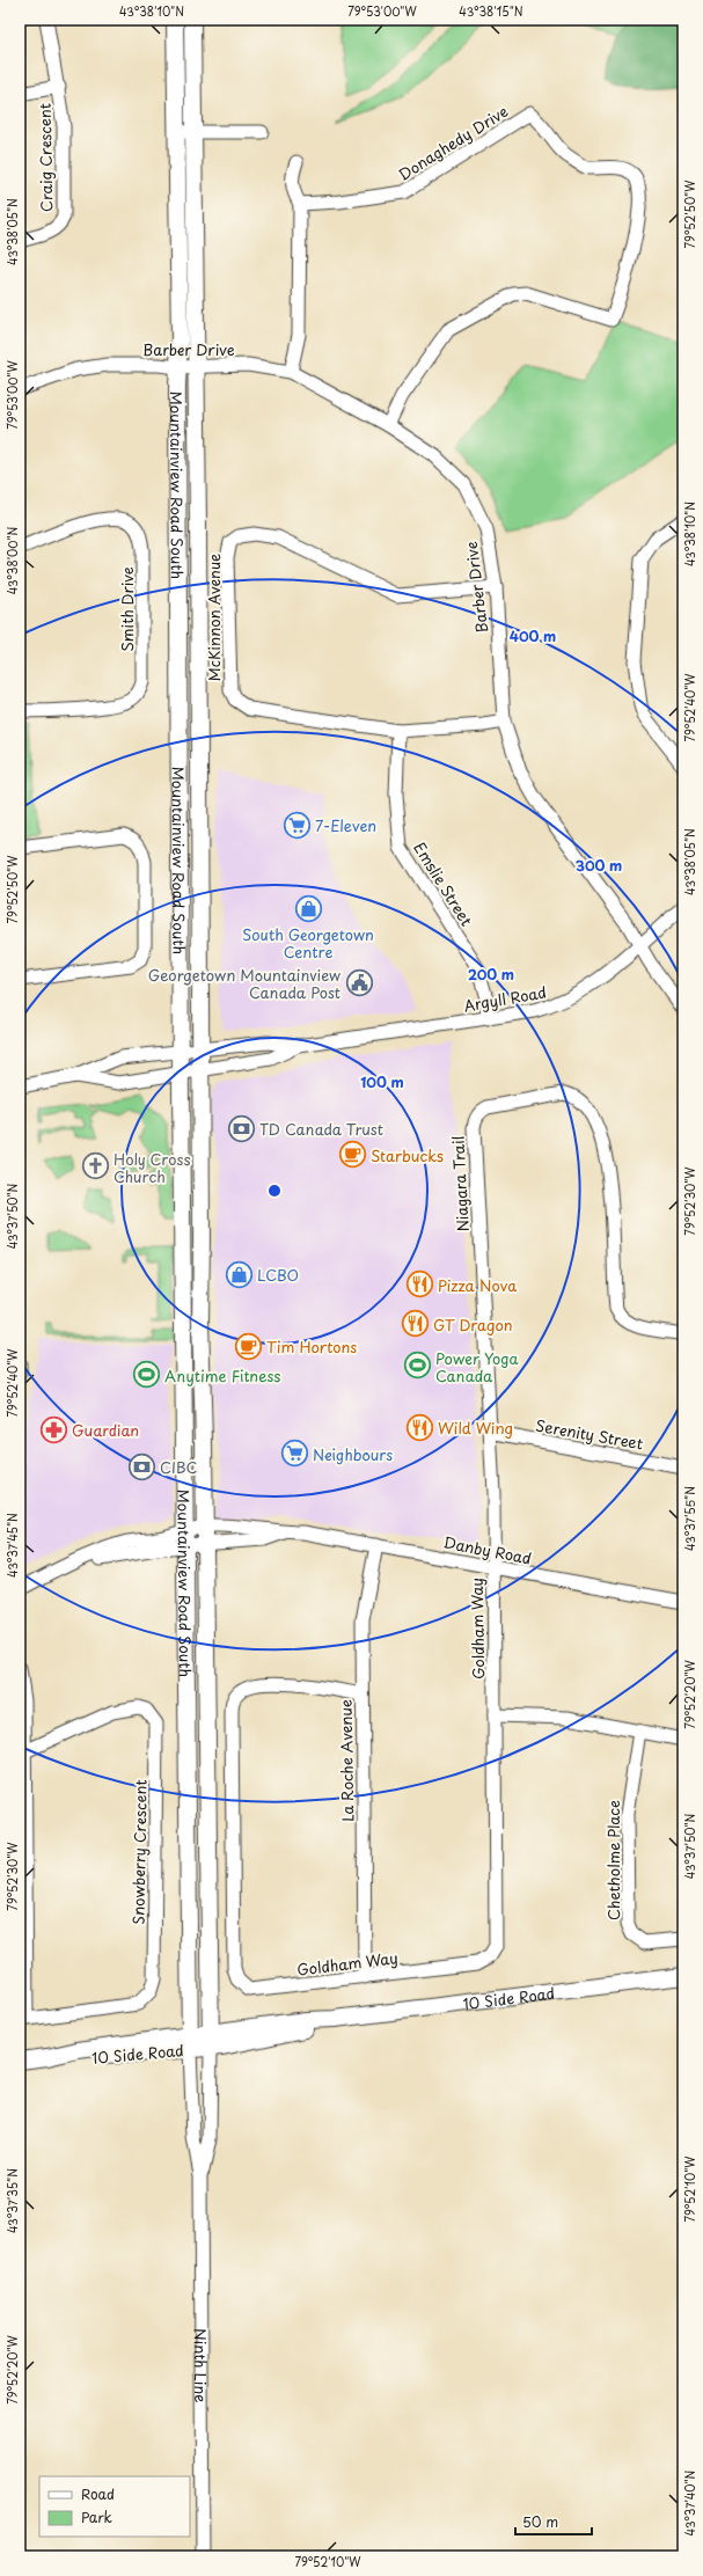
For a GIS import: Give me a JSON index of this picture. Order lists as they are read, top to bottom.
{
  "streets": {
    "main road": ["Mountainview Road South", "10 Side Road"],
    "street": [
      "Donaghedy Drive",
      "Craig Crescent",
      "Barber Drive",
      "Smith Drive",
      "McKinnon Avenue",
      "Emslie Street",
      "Argyll Road",
      "Niagara Trail",
      "Serenity Street",
      "Danby Road",
      "Goldham Way",
      "La Roche Avenue",
      "Snowberry Crescent",
      "Chetholme Place",
      "Ninth Line"
    ]
  },
  "crossings": [
    ["Donaghedy Drive", "Barber Drive"],
    ["Barber Drive", "Mountainview Road South"],
    ["Barber Drive", "McKinnon Avenue"],
    ["Barber Drive", "Argyll Road"],
    ["Mountainview Road South", "Argyll Road"],
    ["Mountainview Road South", "Danby Road"],
    ["Mountainview Road South", "10 Side Road"],
    ["Mountainview Road South", "Ninth Line"],
    ["McKinnon Avenue", "Emslie Street"],
    ["Emslie Street", "Argyll Road"],
    ["Niagara Trail", "Serenity Street"],
    ["Niagara Trail", "Danby Road"],
    ["Niagara Trail", "Goldham Way"],
    ["Danby Road", "Goldham Way"],
    ["Danby Road", "La Roche Avenue"],
    ["Goldham Way", "La Roche Avenue"],
    ["10 Side Road", "Ninth Line"]
  ],
  "places": {
    "supermarket": ["7-Eleven", "Neighbours"],
    "shop": ["South Georgetown Centre", "LCBO"],
    "public building": ["Georgetown Mountainview Canada Post"],
    "bank": ["TD Canada Trust", "CIBC"],
    "cafe": ["Starbucks", "Tim Hortons"],
    "church": ["Holy Cross Church"],
    "restaurant": ["Pizza Nova", "GT Dragon", "Wild Wing"],
    "sports": ["Power Yoga Canada", "Anytime Fitness"],
    "pharmacy": ["Guardian"]
  },
  "legend": ["Road", "Park"],
  "scale_bar": "50 m",
  "coordinates": [
    "43°38'10\"N",
    "79°53'00\"W",
    "43°38'15\"N",
    "79°52'50\"W",
    "43°38'05\"N",
    "43°38'00\"N",
    "79°52'40\"W",
    "79°52'30\"W",
    "43°37'50\"N",
    "43°37'55\"N",
    "43°37'45\"N",
    "79°52'20\"W",
    "79°52'10\"W",
    "43°37'35\"N",
    "43°37'40\"N"
  ],
  "rings": [
    "400 m",
    "300 m",
    "200 m",
    "100 m"
  ]
}
